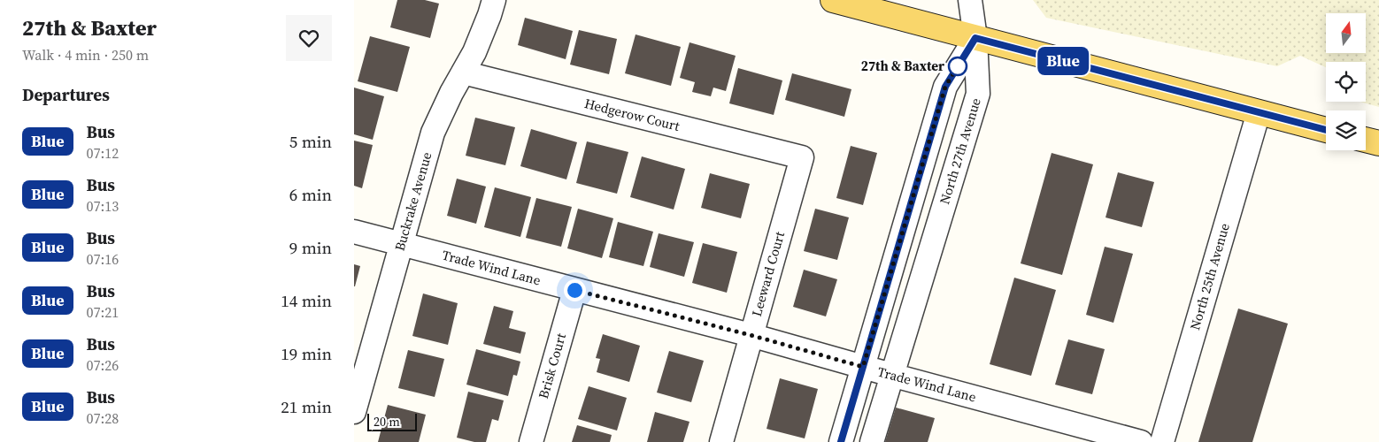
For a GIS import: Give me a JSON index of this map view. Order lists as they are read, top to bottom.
{
  "streets": {
    "street": [
      "Hedgerow Court",
      "North 27th Avenue",
      "Buckrake Avenue",
      "Trade Wind Lane",
      "Leeward Court",
      "North 25th Avenue",
      "Brisk Court"
    ]
  },
  "crossings": [
    ["Hedgerow Court", "Buckrake Avenue"],
    ["Hedgerow Court", "Leeward Court"],
    ["North 27th Avenue", "Trade Wind Lane"],
    ["Buckrake Avenue", "Trade Wind Lane"],
    ["Trade Wind Lane", "Leeward Court"],
    ["Trade Wind Lane", "Brisk Court"]
  ],
  "places": ["27th & Baxter"],
  "lines": ["bus line Blue"],
  "scale_bar": "20 m",
  "north": "top",
  "page": {
    "heading": [
      ["27th & Baxter", "Walk · 4 min · 250 m"],
      "Departures"
    ],
    "on_map": "Blue",
    "list": [
      {
        "mark": "Blue",
        "name": "Bus",
        "note": "07:12",
        "value": "5 min"
      },
      {
        "mark": "Blue",
        "name": "Bus",
        "note": "07:13",
        "value": "6 min"
      },
      {
        "mark": "Blue",
        "name": "Bus",
        "note": "07:16",
        "value": "9 min"
      },
      {
        "mark": "Blue",
        "name": "Bus",
        "note": "07:21",
        "value": "14 min"
      },
      {
        "mark": "Blue",
        "name": "Bus",
        "note": "07:26",
        "value": "19 min"
      },
      {
        "mark": "Blue",
        "name": "Bus",
        "note": "07:28",
        "value": "21 min"
      }
    ],
    "scale": "20 m"
  }
}
